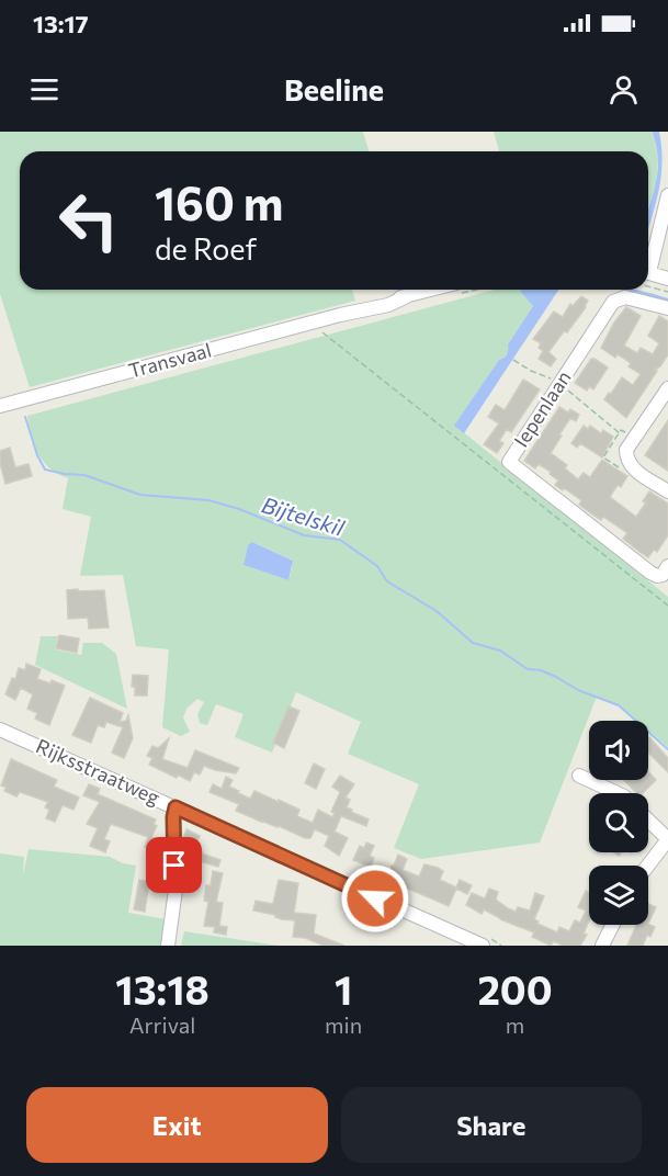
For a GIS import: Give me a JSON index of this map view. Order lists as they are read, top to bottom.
{
  "streets": {
    "street": ["Transvaal", "Iepenlaan", "Rijksstraatweg"]
  },
  "water": ["Bijtelskil"],
  "page": {
    "status": "13:17",
    "header": "Beeline",
    "turn": ["160 m", "de Roef"],
    "eta": [
      "13:18",
      "Arrival",
      "1",
      "min",
      "200",
      "m"
    ],
    "buttons": ["Exit", "Share"]
  }
}
